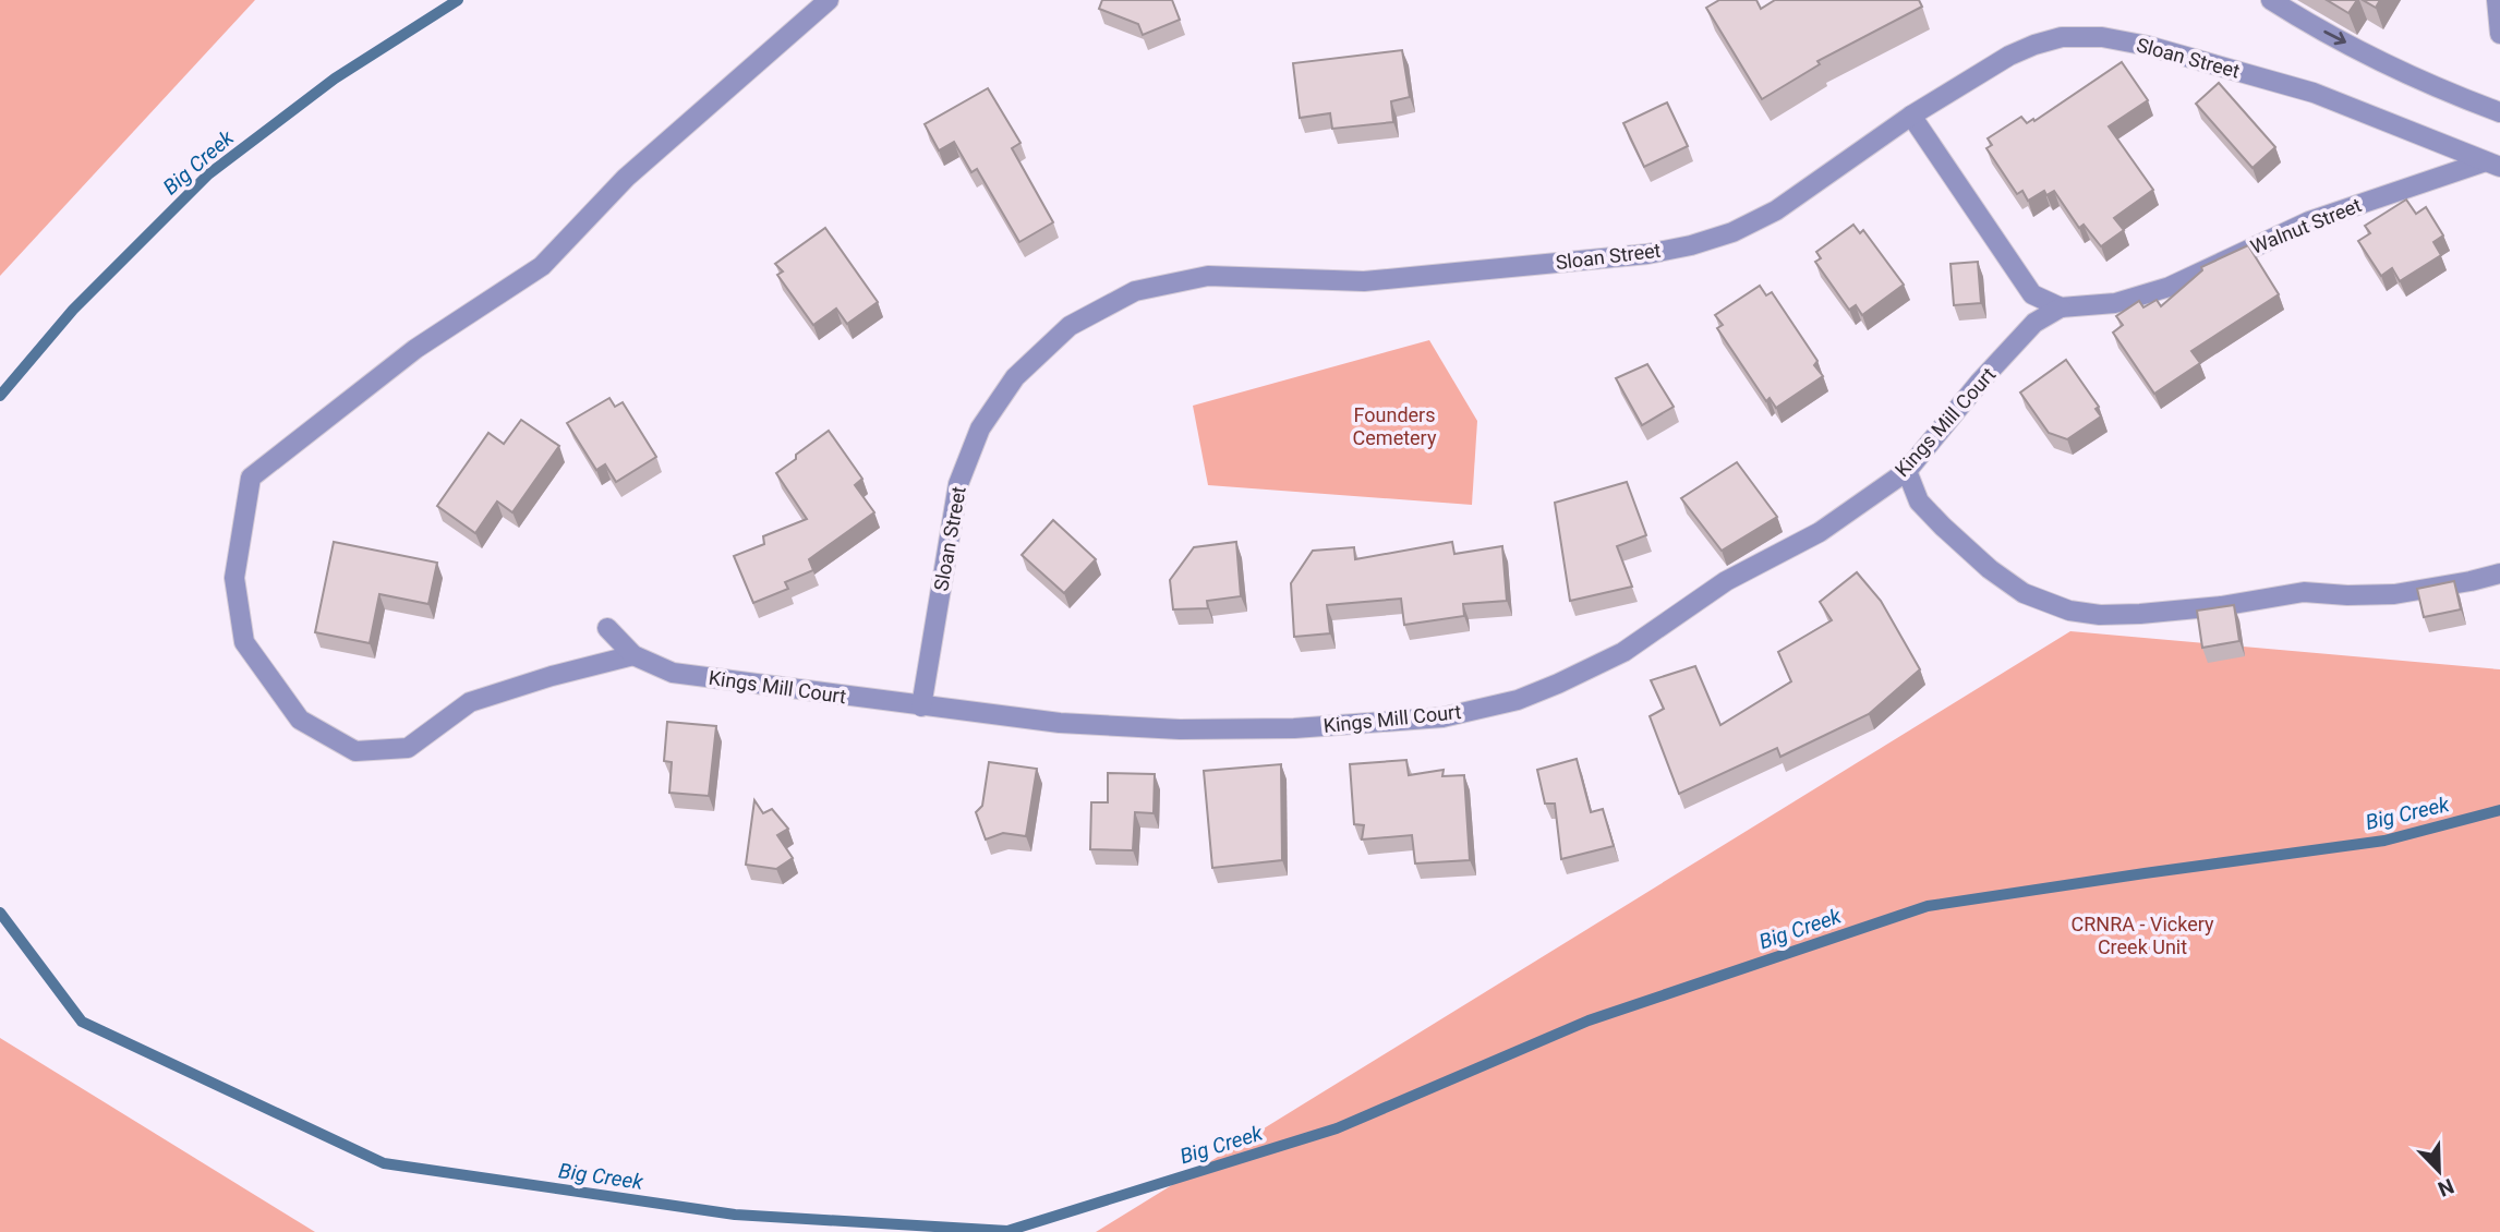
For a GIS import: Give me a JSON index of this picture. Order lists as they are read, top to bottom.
{
  "streets": {
    "street": ["Sloan Street", "Walnut Street", "Kings Mill Court"]
  },
  "crossings": [
    ["Sloan Street", "Walnut Street"],
    ["Sloan Street", "Kings Mill Court"],
    ["Walnut Street", "Kings Mill Court"]
  ],
  "water": ["Big Creek"],
  "parks": ["Founders Cemetery", "CRNRA - Vickery Creek Unit"],
  "north": "bottom right"
}
